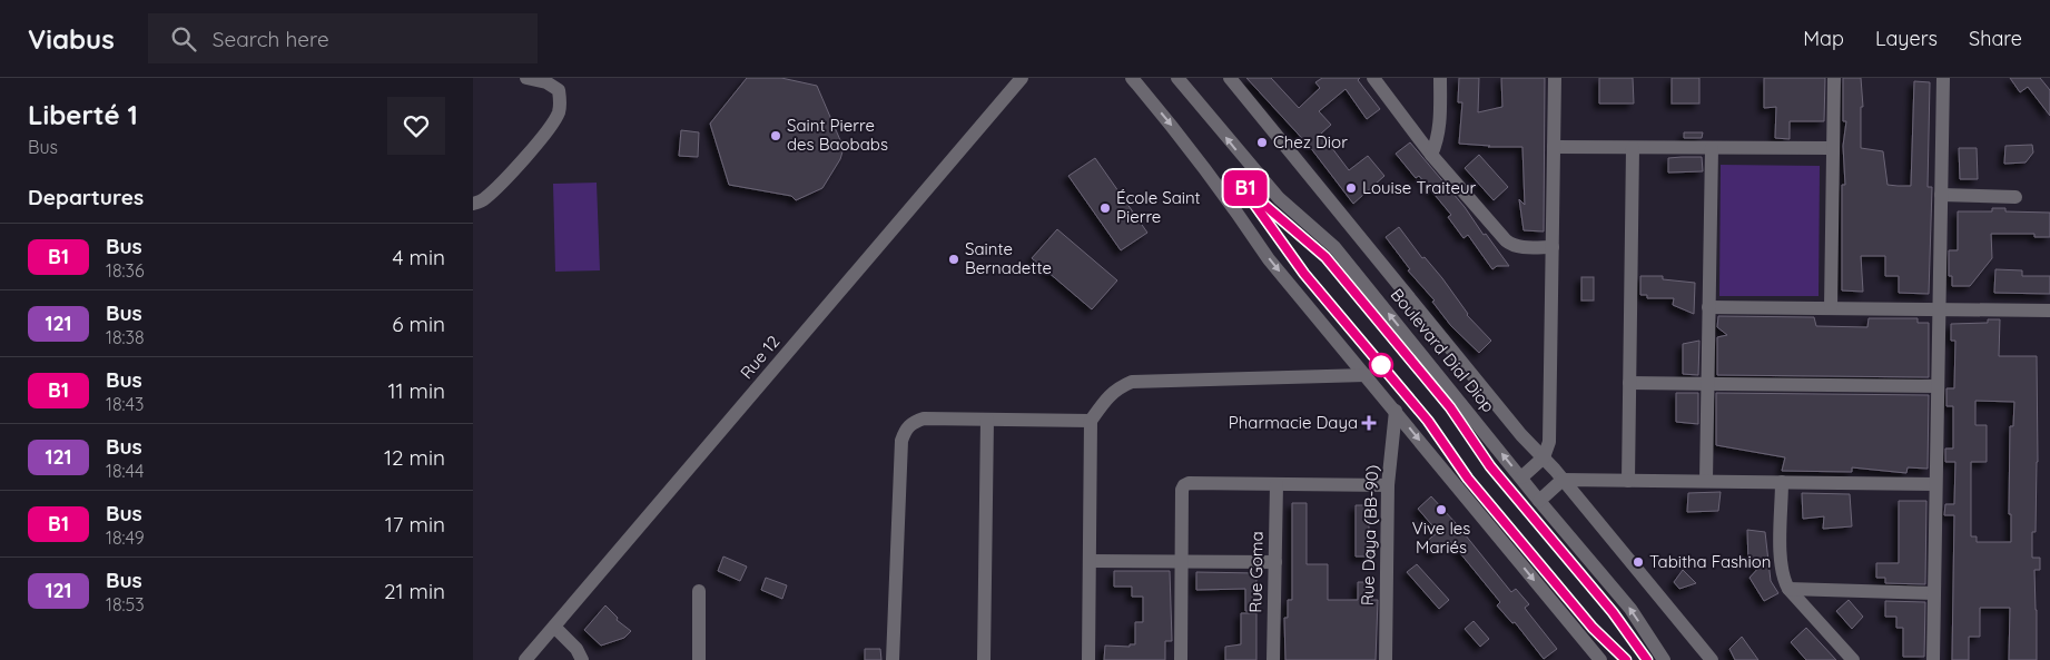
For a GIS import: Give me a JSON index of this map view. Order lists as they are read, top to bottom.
{
  "streets": {
    "street": [
      "Boulevard Dial Diop",
      "Rue 12",
      "Rue Daya (BB-90)",
      "Rue Goma"
    ]
  },
  "places": {
    "other": [
      "Saint Pierre des Baobabs",
      "Chez Dior",
      "Louise Traiteur",
      "École Saint Pierre",
      "Sainte Bernadette",
      "Vive les Mariés",
      "Tabitha Fashion"
    ],
    "health": ["Pharmacie Daya"]
  },
  "lines": ["bus line B1"],
  "page": {
    "header": "Viabus",
    "search": "Search here",
    "nav": ["Map", "Layers", "Share"],
    "heading": [
      ["Liberté 1", "Bus"],
      "Departures"
    ],
    "on_map": "B1",
    "list": [
      {
        "mark": "B1",
        "name": "Bus",
        "note": "18:36",
        "value": "4 min"
      },
      {
        "mark": "121",
        "name": "Bus",
        "note": "18:38",
        "value": "6 min"
      },
      {
        "mark": "B1",
        "name": "Bus",
        "note": "18:43",
        "value": "11 min"
      },
      {
        "mark": "121",
        "name": "Bus",
        "note": "18:44",
        "value": "12 min"
      },
      {
        "mark": "B1",
        "name": "Bus",
        "note": "18:49",
        "value": "17 min"
      },
      {
        "mark": "121",
        "name": "Bus",
        "note": "18:53",
        "value": "21 min"
      }
    ]
  }
}
